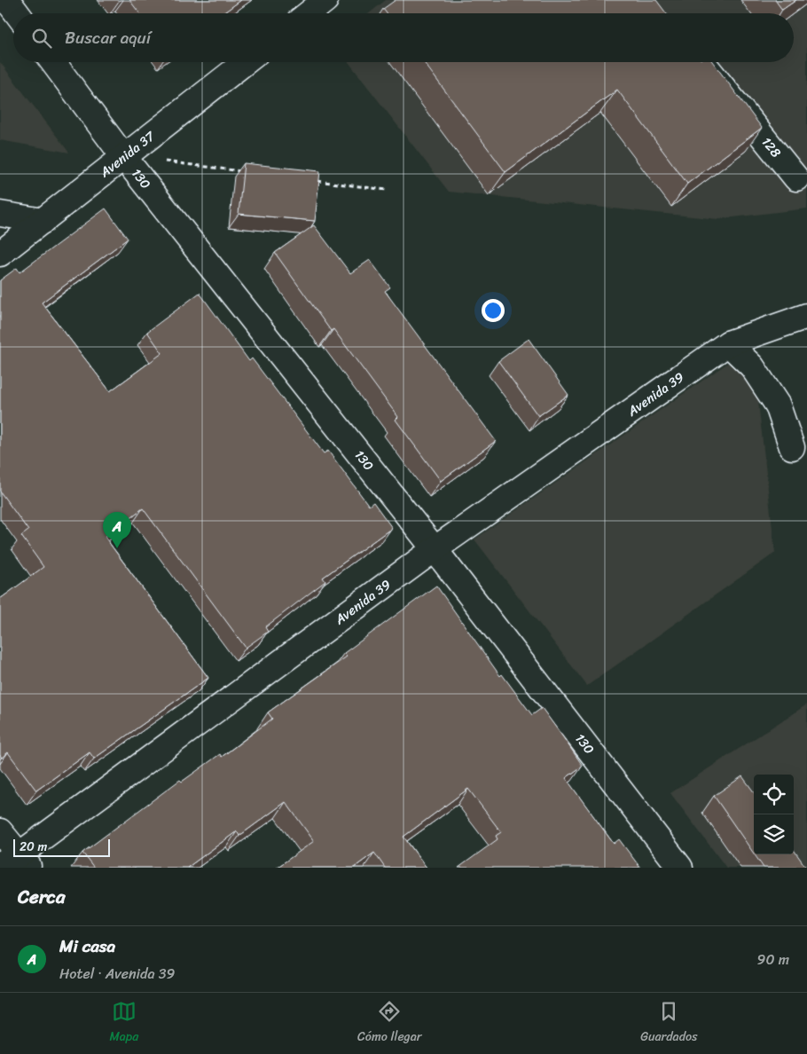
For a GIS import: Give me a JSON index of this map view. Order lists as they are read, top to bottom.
{
  "streets": {
    "street": [
      "128",
      "Avenida 37",
      "130",
      "Avenida 39"
    ]
  },
  "crossings": [
    ["Avenida 37", "130"],
    ["130", "Avenida 39"]
  ],
  "scale_bar": "20 m",
  "page": {
    "search": "Buscar aquí",
    "pins": "A",
    "scale": "20 m",
    "heading": "Cerca",
    "list": [
      {
        "mark": "A",
        "name": "Mi casa",
        "note": "Hotel · Avenida 39",
        "value": "90 m"
      }
    ],
    "nav": ["Mapa", "Cómo llegar", "Guardados"]
  }
}
